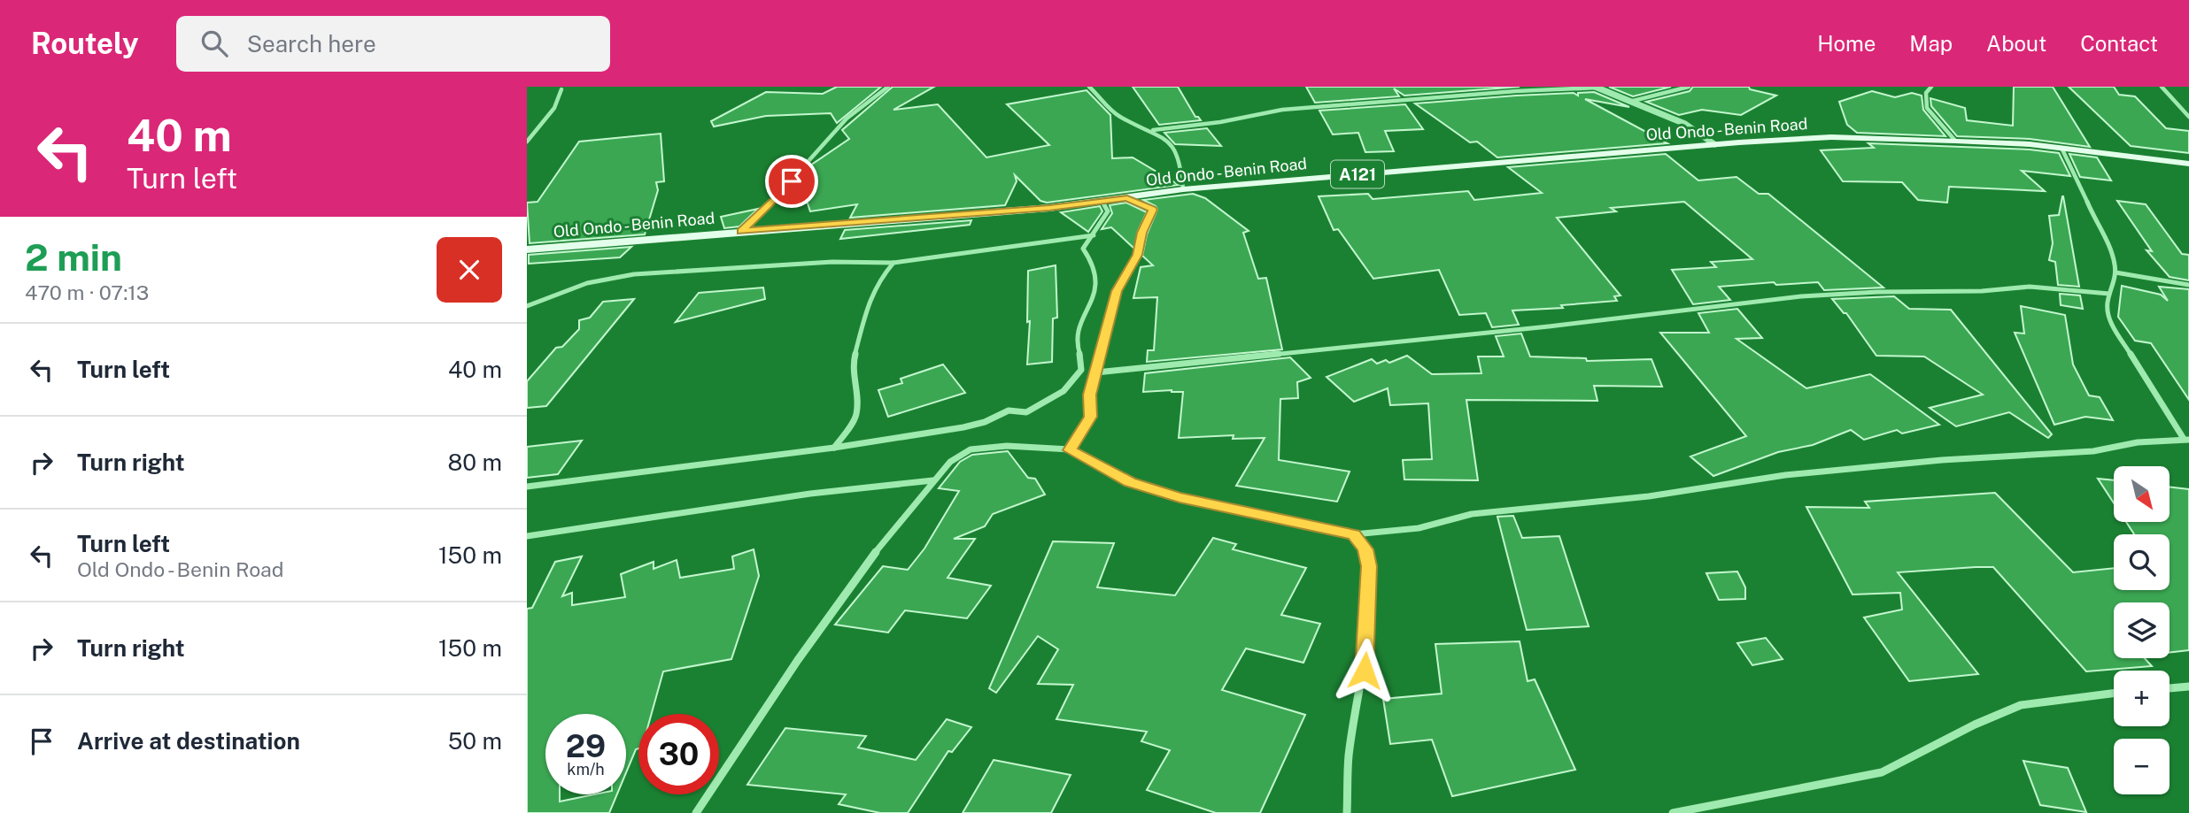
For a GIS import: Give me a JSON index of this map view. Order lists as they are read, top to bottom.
{
  "streets": {
    "main road": ["Old Ondo - Benin Road", "A121"]
  },
  "north": "bottom right",
  "page": {
    "header": "Routely",
    "search": "Search here",
    "nav": [
      "Home",
      "Map",
      "About",
      "Contact"
    ],
    "turn": ["40 m", "Turn left"],
    "heading": ["2 min", "470 m · 07:13"],
    "list": [
      {
        "name": "Turn left",
        "value": "40 m"
      },
      {
        "name": "Turn right",
        "value": "80 m"
      },
      {
        "name": "Turn left",
        "note": "Old Ondo - Benin Road",
        "value": "150 m"
      },
      {
        "name": "Turn right",
        "value": "150 m"
      },
      {
        "name": "Arrive at destination",
        "value": "50 m"
      }
    ],
    "map_buttons": ["+", "−"],
    "speed": "29 km/h",
    "limit": "30"
  }
}
